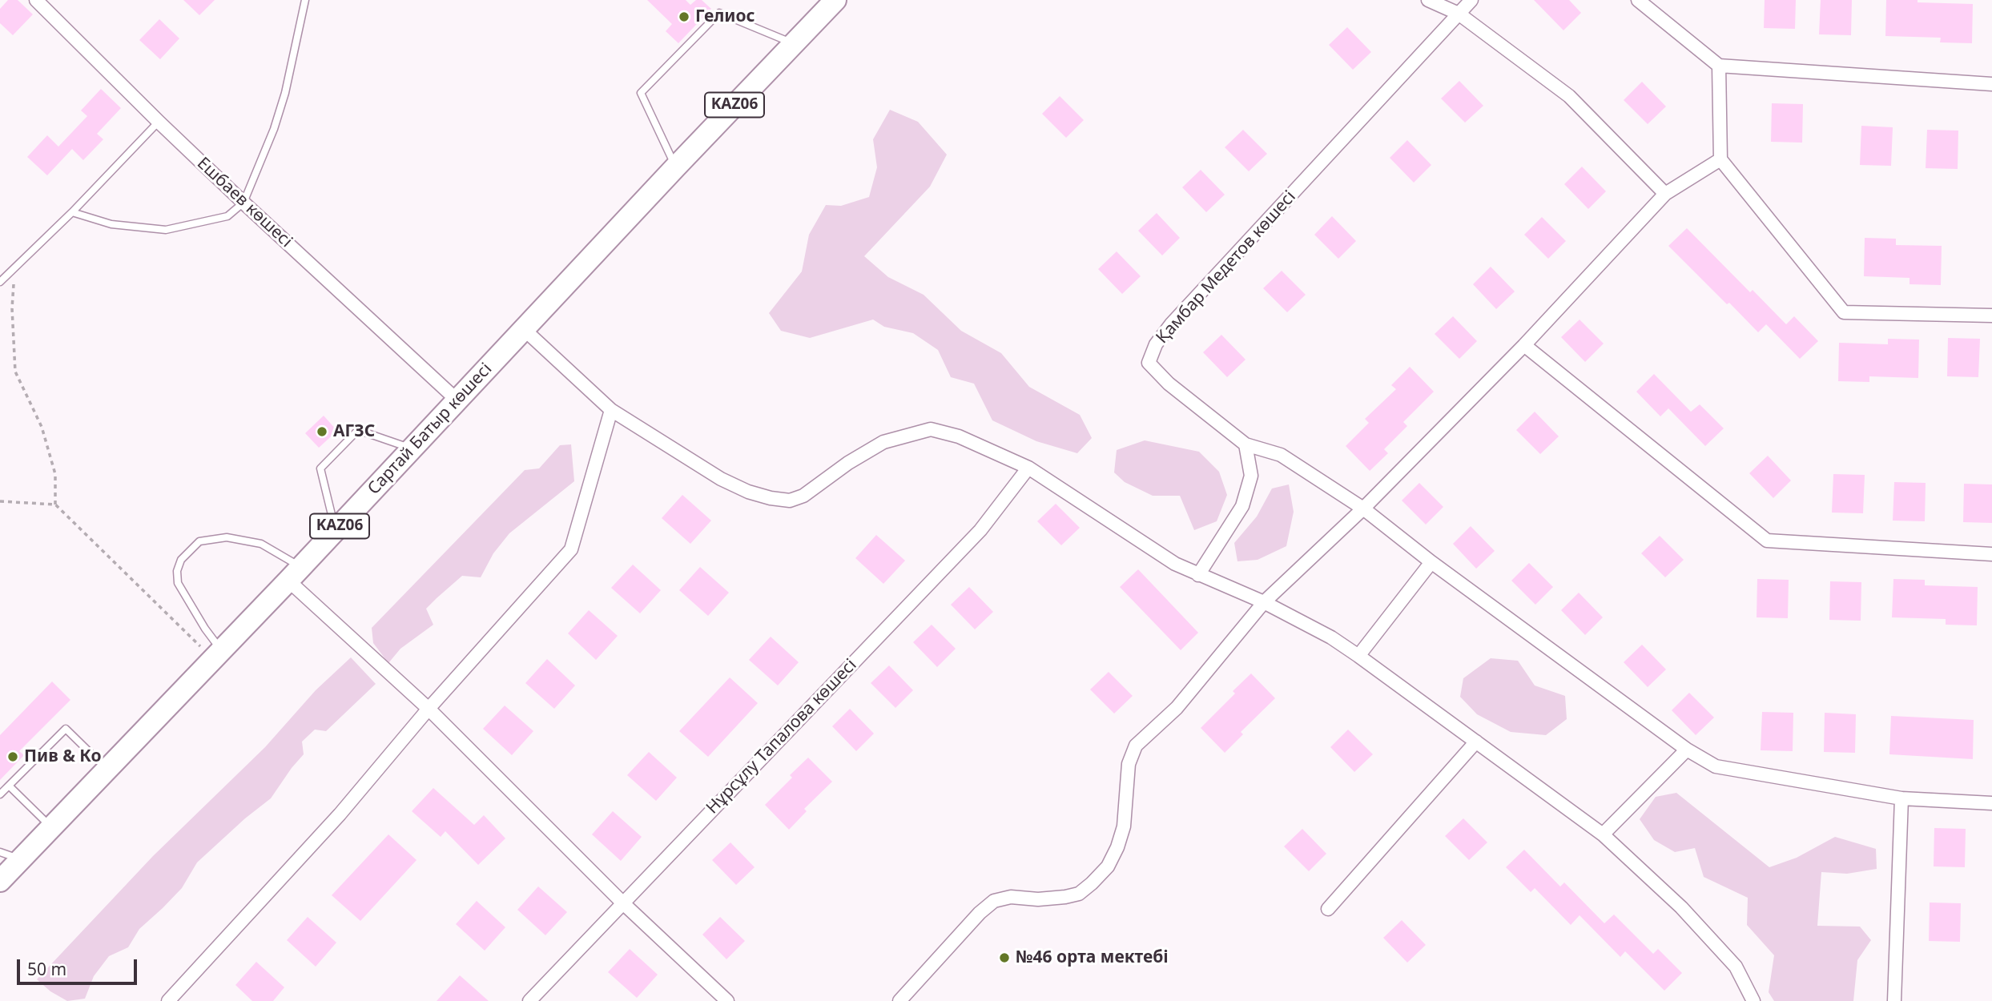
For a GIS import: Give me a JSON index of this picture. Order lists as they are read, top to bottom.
{
  "streets": {
    "highway": ["KАZ06", "Сартай Батыр көшесі"],
    "street": ["Ешбаев көшесі", "Қамбар Медетов көшесі", "Нұрсұлу Тапалова көшесі"]
  },
  "crossings": [
    ["Ешбаев көшесі", "Сартай Батыр көшесі"]
  ],
  "places": [
    "Гелиос",
    "АГЗС",
    "Пив & Ко",
    "№46 орта мектебі"
  ],
  "scale_bar": "50 m"
}
